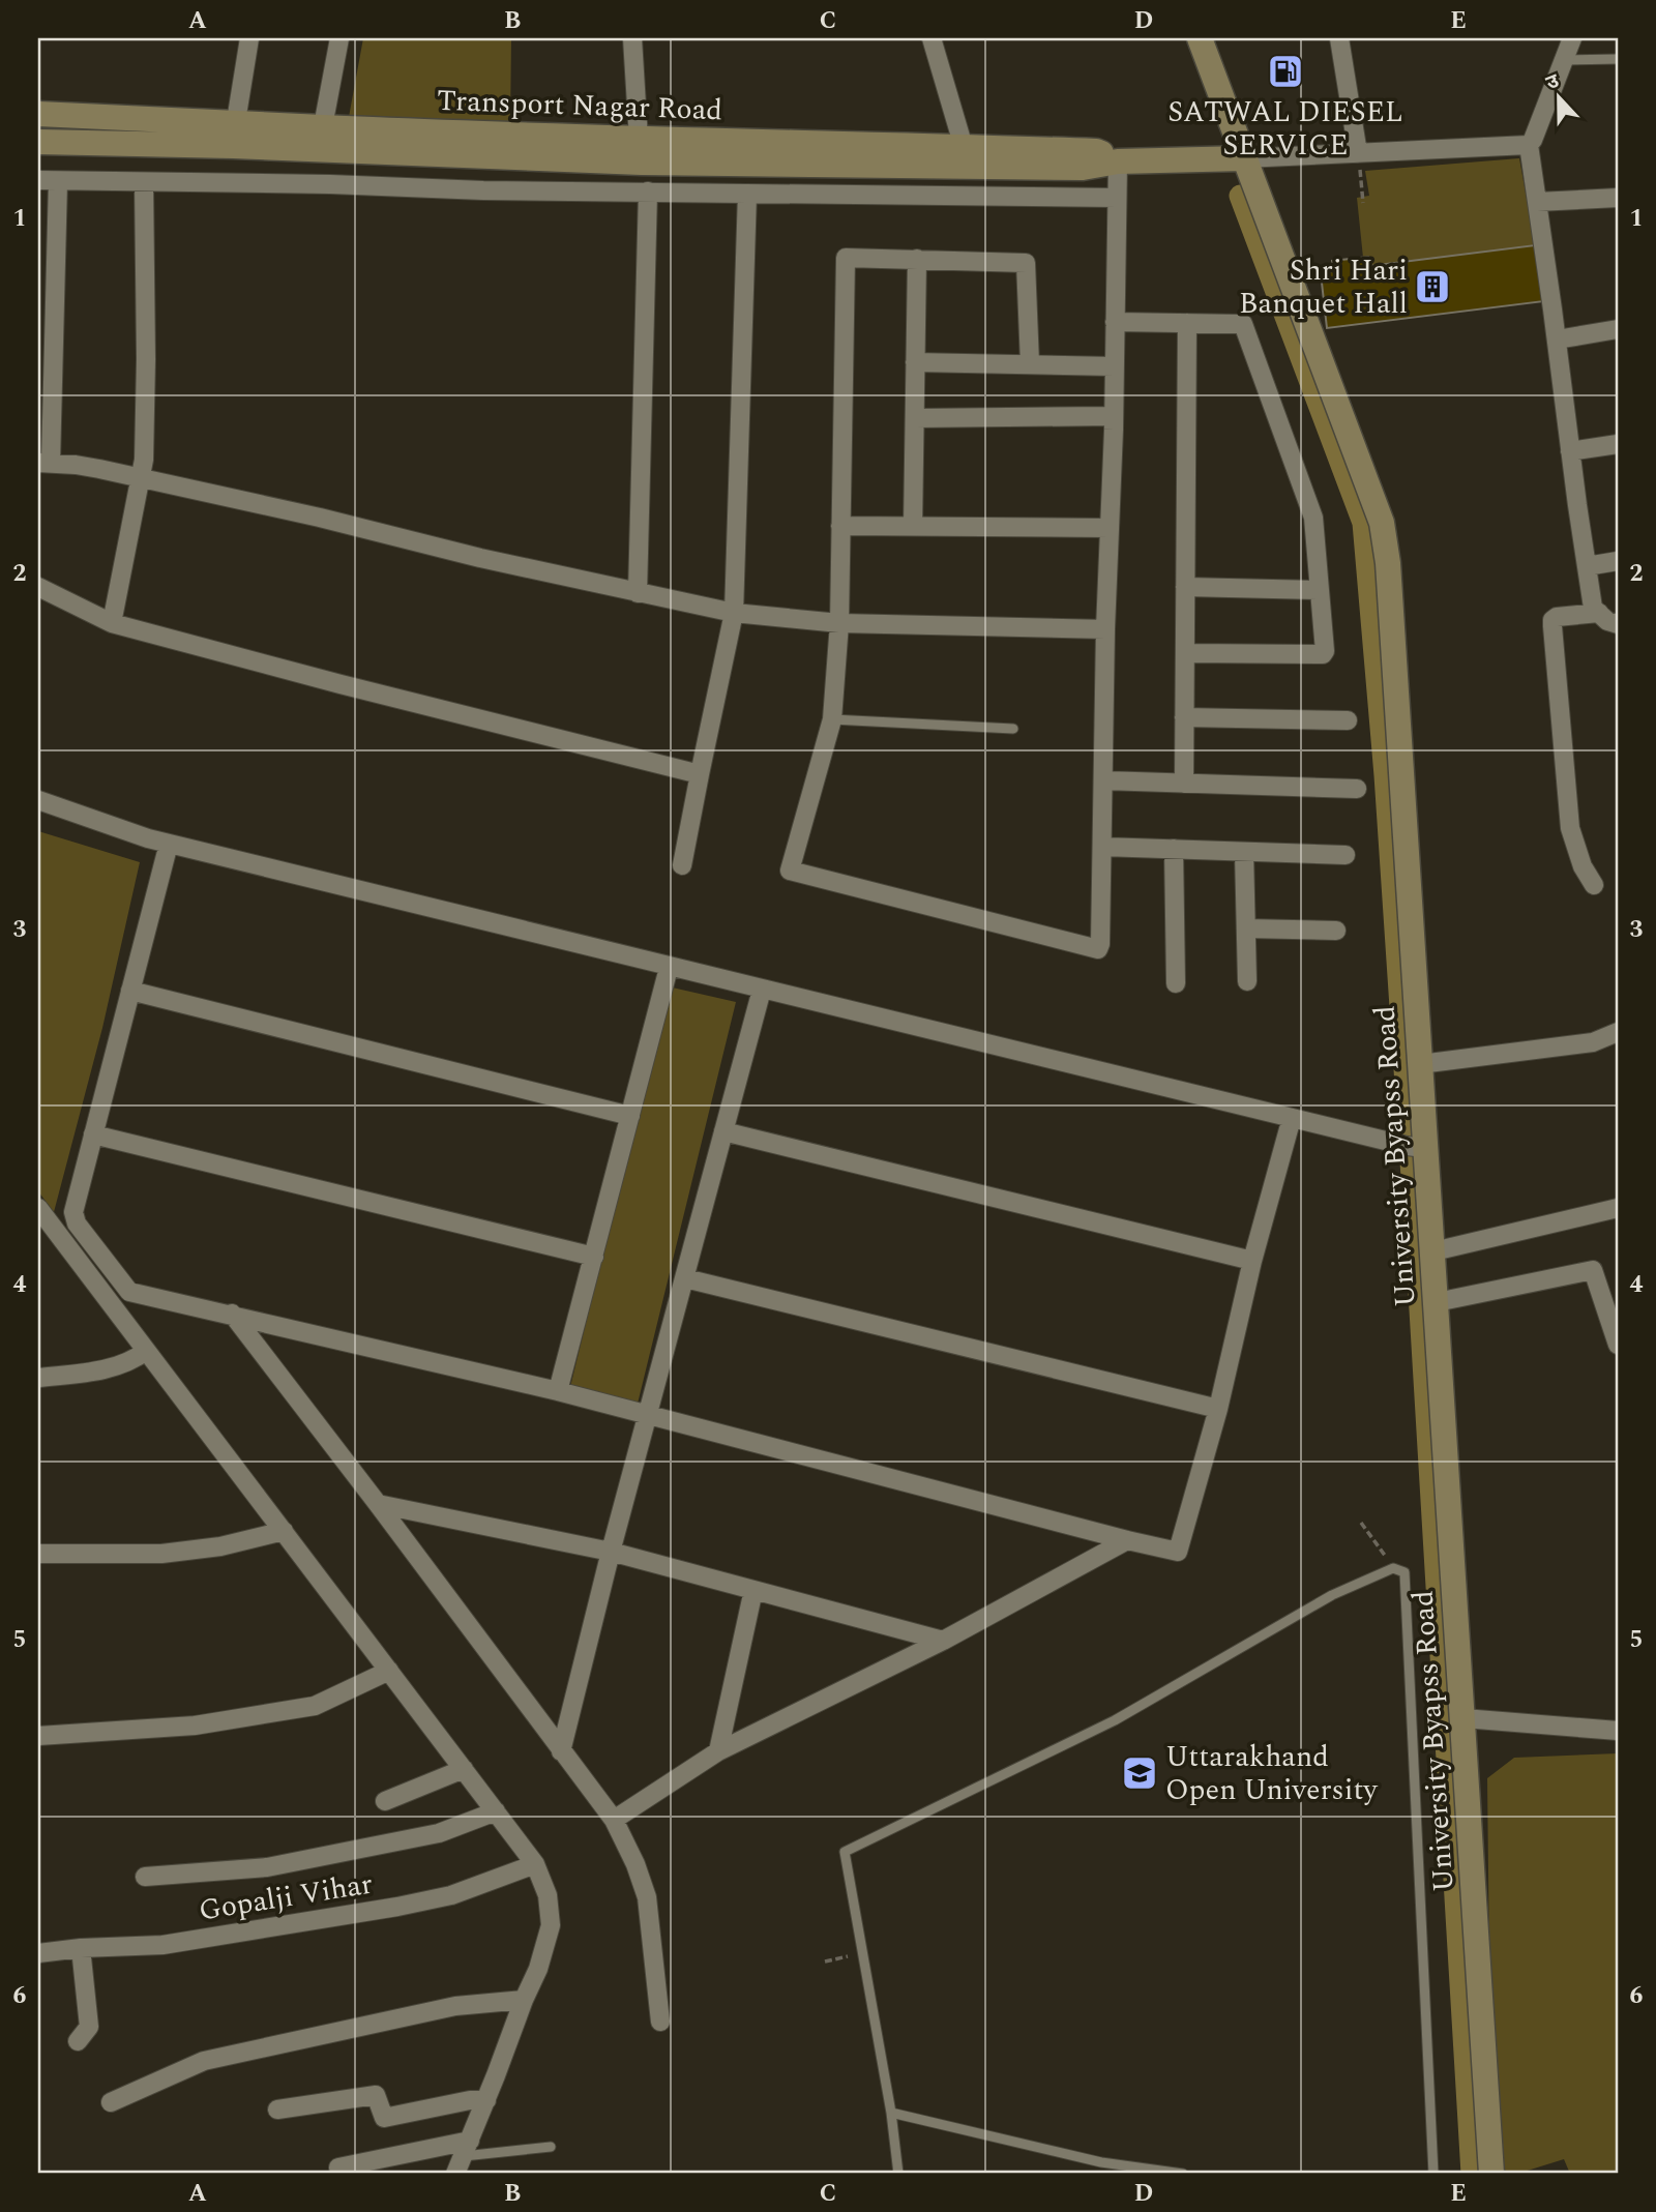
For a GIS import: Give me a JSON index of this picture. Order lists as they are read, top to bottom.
{
  "streets": {
    "main road": ["Transport Nagar Road", "University Byapss Road"],
    "street": ["Gopalji Vihar"]
  },
  "crossings": [
    ["Transport Nagar Road", "University Byapss Road"]
  ],
  "places": {
    "fuel station": ["SATWAL DIESEL SERVICE"],
    "building": ["Shri Hari Banquet Hall"],
    "school or university": ["Uttarakhand Open University"]
  },
  "north": "top",
  "grid": {
    "columns": [
      "A",
      "B",
      "C",
      "D",
      "E"
    ],
    "rows": [
      "1",
      "2",
      "3",
      "4",
      "5",
      "6"
    ]
  }
}
